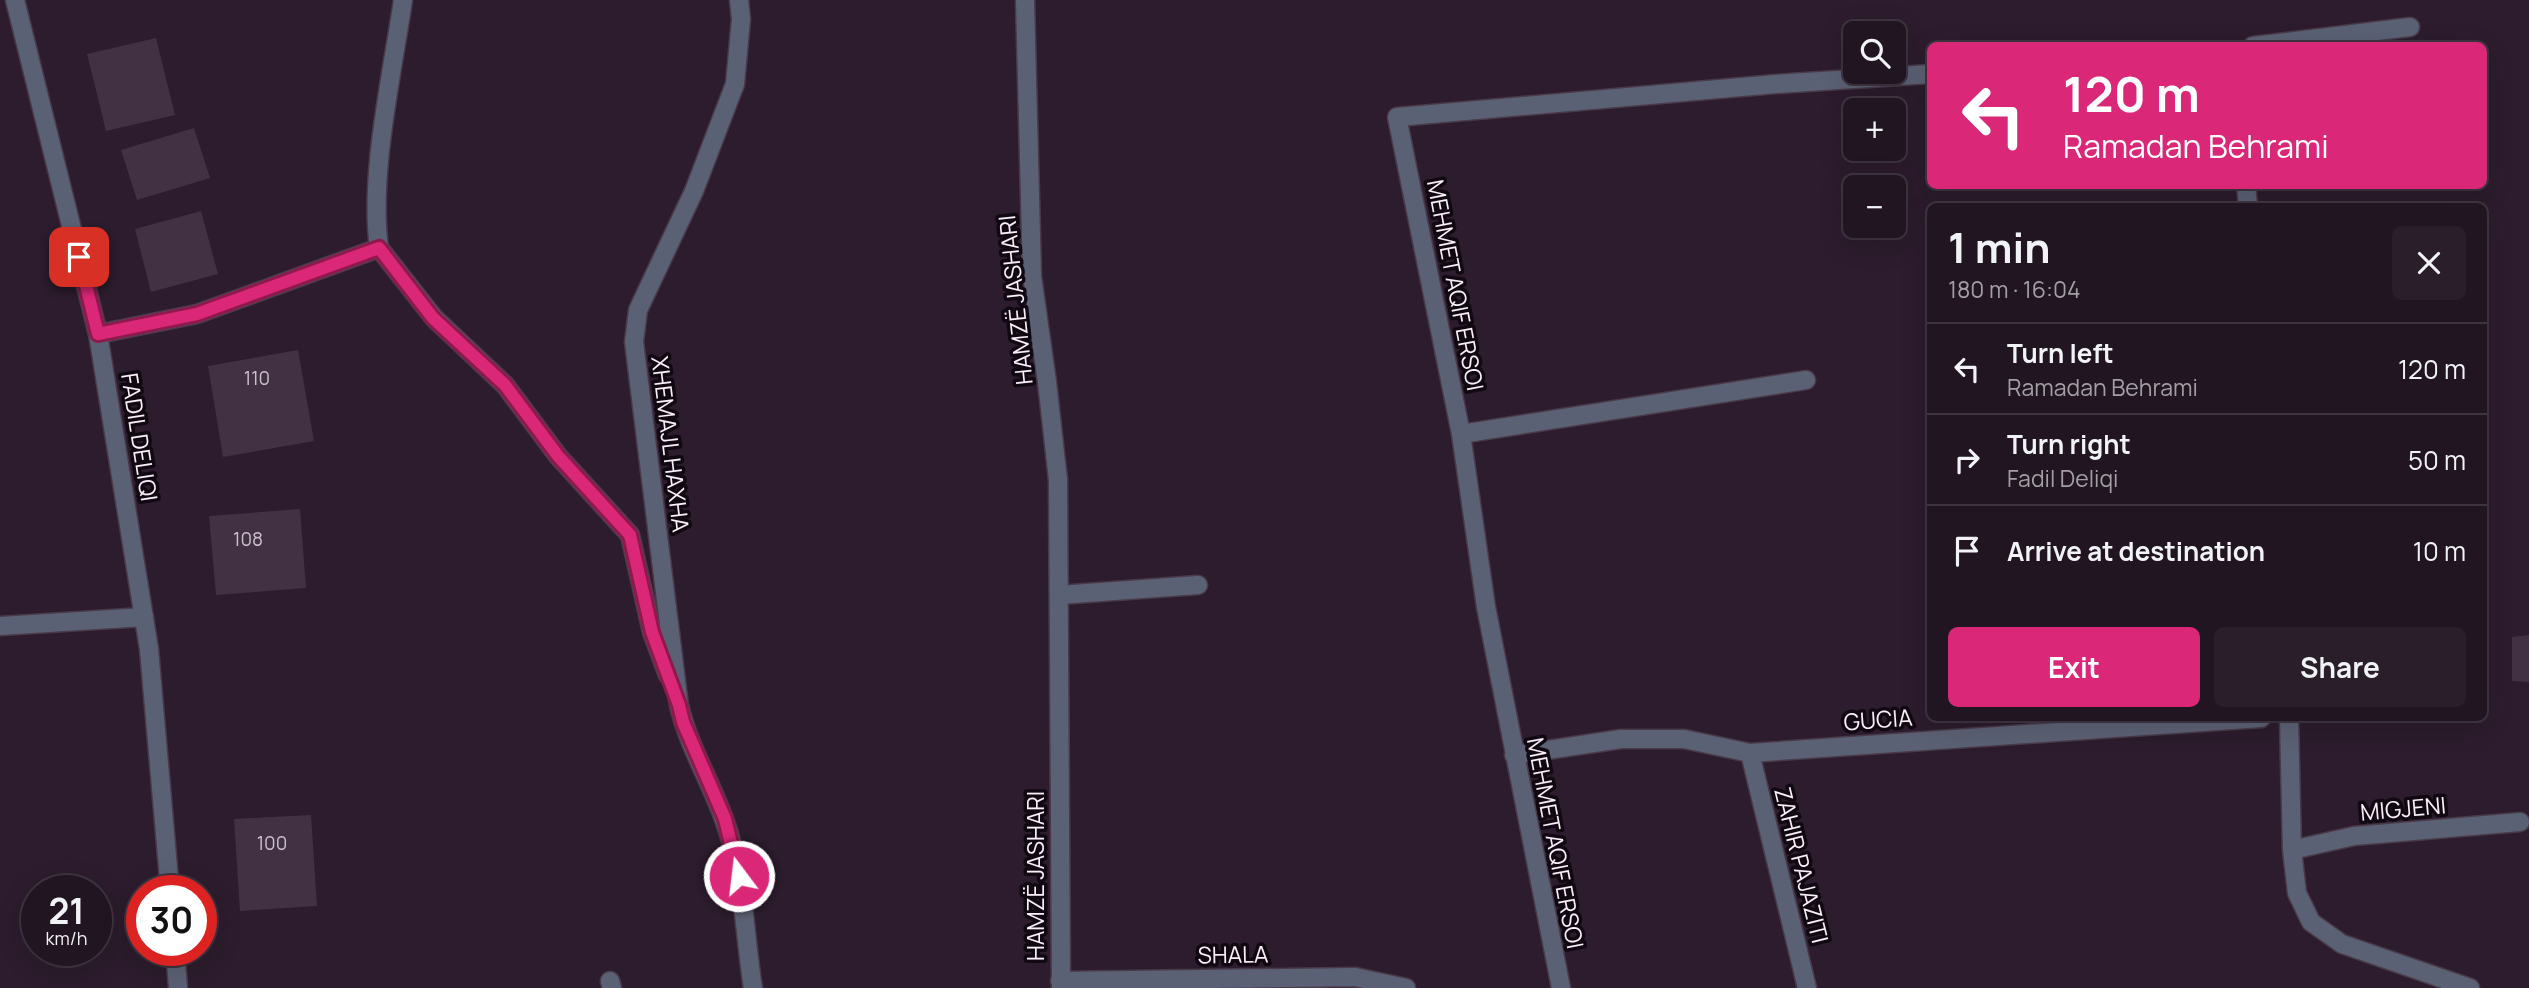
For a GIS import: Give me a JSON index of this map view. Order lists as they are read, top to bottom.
{
  "streets": {
    "street": [
      "MEHMET AQIF ERSOI",
      "HAMZË JASHARI",
      "FADIL DELIQI",
      "XHEMAJL HAXHA",
      "GUCIA",
      "MIGJENI",
      "ZAHIR PAJAZITI",
      "SHALA"
    ]
  },
  "crossings": [
    ["MEHMET AQIF ERSOI", "GUCIA"],
    ["HAMZË JASHARI", "SHALA"],
    ["GUCIA", "ZAHIR PAJAZITI"]
  ],
  "house_numbers": ["110", "108", "100"],
  "page": {
    "map_buttons": ["+", "−"],
    "turn": ["120 m", "Ramadan Behrami"],
    "heading": ["1 min", "180 m · 16:04"],
    "list": [
      {
        "name": "Turn left",
        "note": "Ramadan Behrami",
        "value": "120 m"
      },
      {
        "name": "Turn right",
        "note": "Fadil Deliqi",
        "value": "50 m"
      },
      {
        "name": "Arrive at destination",
        "value": "10 m"
      }
    ],
    "buttons": ["Exit", "Share"],
    "speed": "21 km/h",
    "limit": "30"
  }
}
